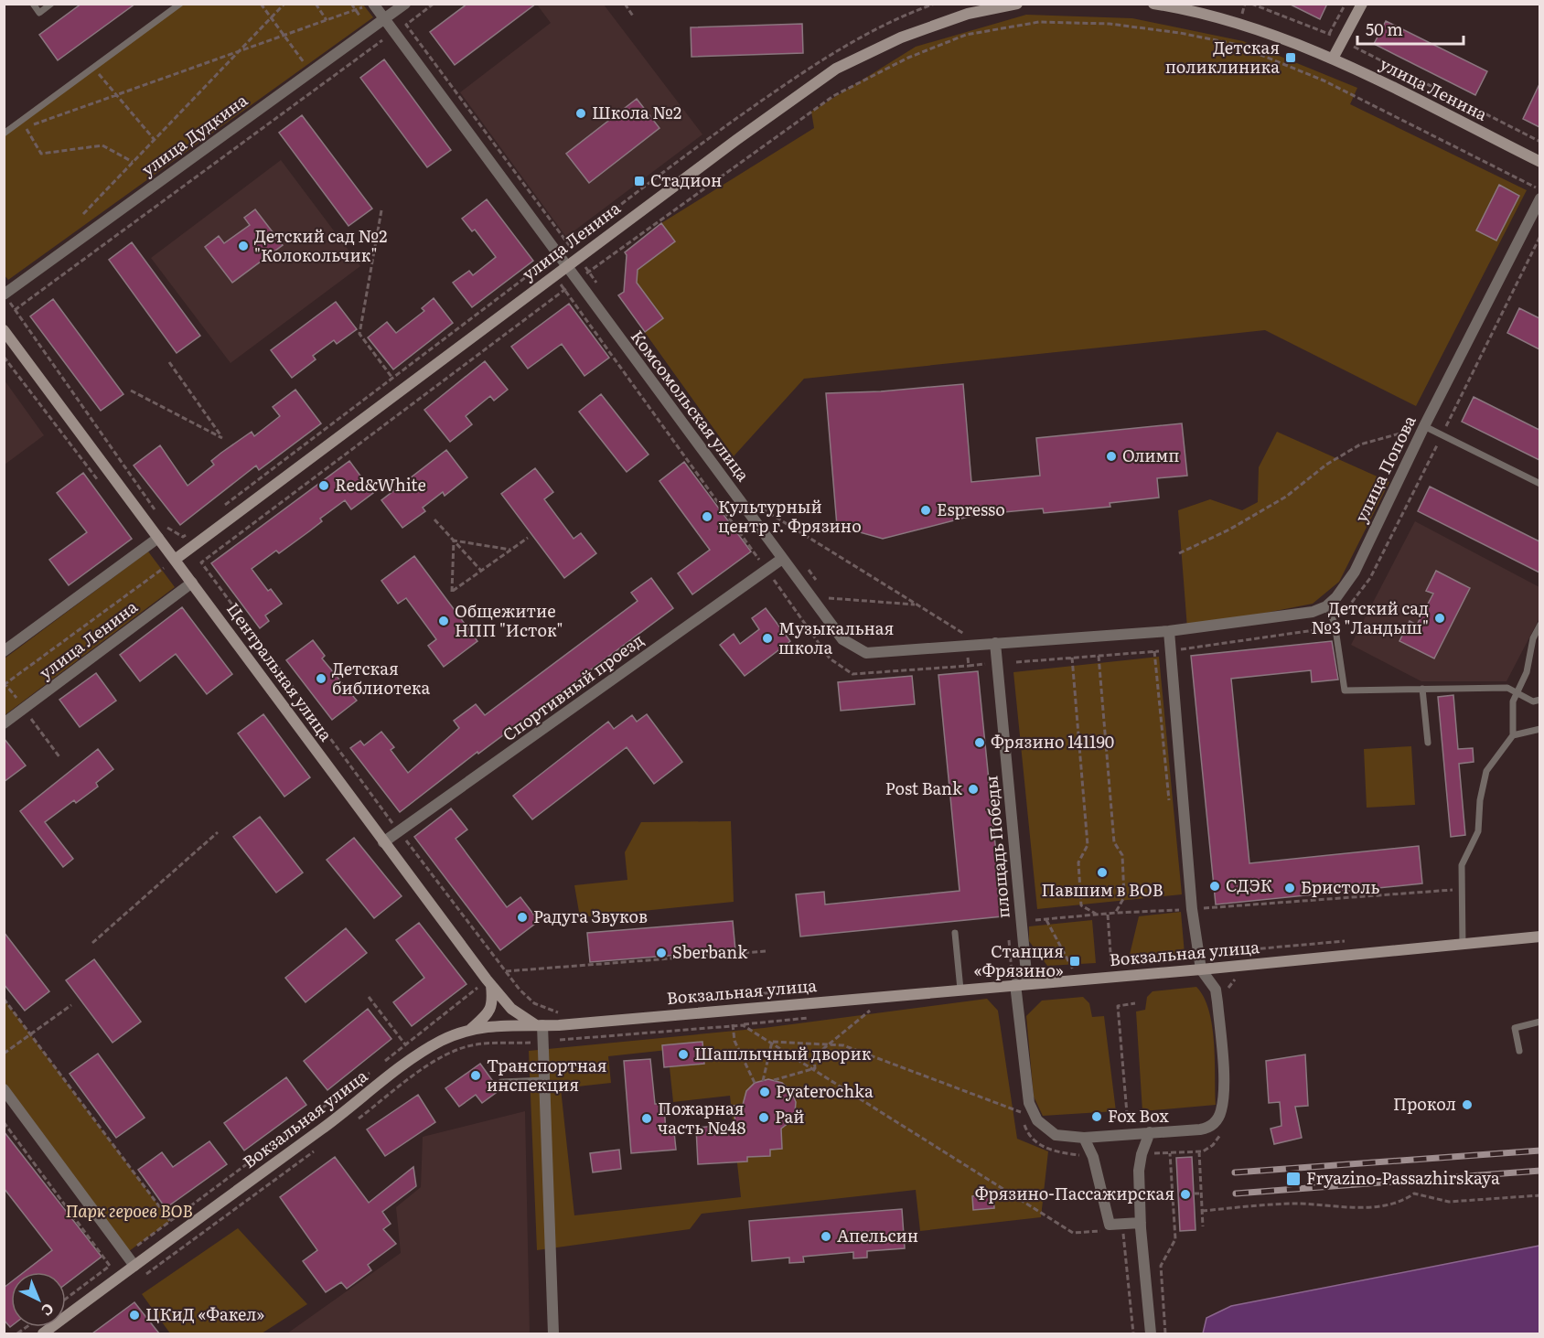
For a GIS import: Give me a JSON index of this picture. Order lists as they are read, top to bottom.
{
  "streets": {
    "street": [
      "улица Ленина",
      "улица Дудкина",
      "Комсомольская улица",
      "улица Попова",
      "Центральная улица",
      "Спортивный проезд",
      "площадь Победы",
      "Вокзальная улица"
    ]
  },
  "crossings": [
    ["улица Ленина", "Комсомольская улица"],
    ["улица Ленина", "Центральная улица"],
    ["улица Дудкина", "Комсомольская улица"],
    ["Комсомольская улица", "Спортивный проезд"],
    ["Комсомольская улица", "площадь Победы"],
    ["Центральная улица", "Спортивный проезд"],
    ["Центральная улица", "Вокзальная улица"],
    ["площадь Победы", "Вокзальная улица"]
  ],
  "parks": ["Парк героев ВОВ"],
  "places": {
    "transit": [
      "Детская поликлиника",
      "Стадион",
      "Станция «Фрязино»",
      "Fryazino-Passazhirskaya"
    ],
    "other": [
      "Школа №2",
      "Детский сад №2 \"Колокольчик\"",
      "Олимп",
      "Red&White",
      "Espresso",
      "Культурный центр г. Фрязино",
      "Детский сад №3 \"Ландыш\"",
      "Общежитие НПП \"Исток\"",
      "Музыкальная школа",
      "Детская библиотека",
      "Фрязино 141190",
      "Post Bank",
      "Павшим в ВОВ",
      "СДЭК",
      "Бристоль",
      "Радуга Звуков",
      "Sberbank",
      "Шашлычный дворик",
      "Транспортная инспекция",
      "Pyaterochka",
      "Прокол",
      "Fox Box",
      "Рай",
      "Пожарная часть №48",
      "Фрязино-Пассажирская",
      "Апельсин",
      "ЦКиД «Факел»"
    ]
  },
  "scale_bar": "50 m",
  "north": "bottom right"
}
